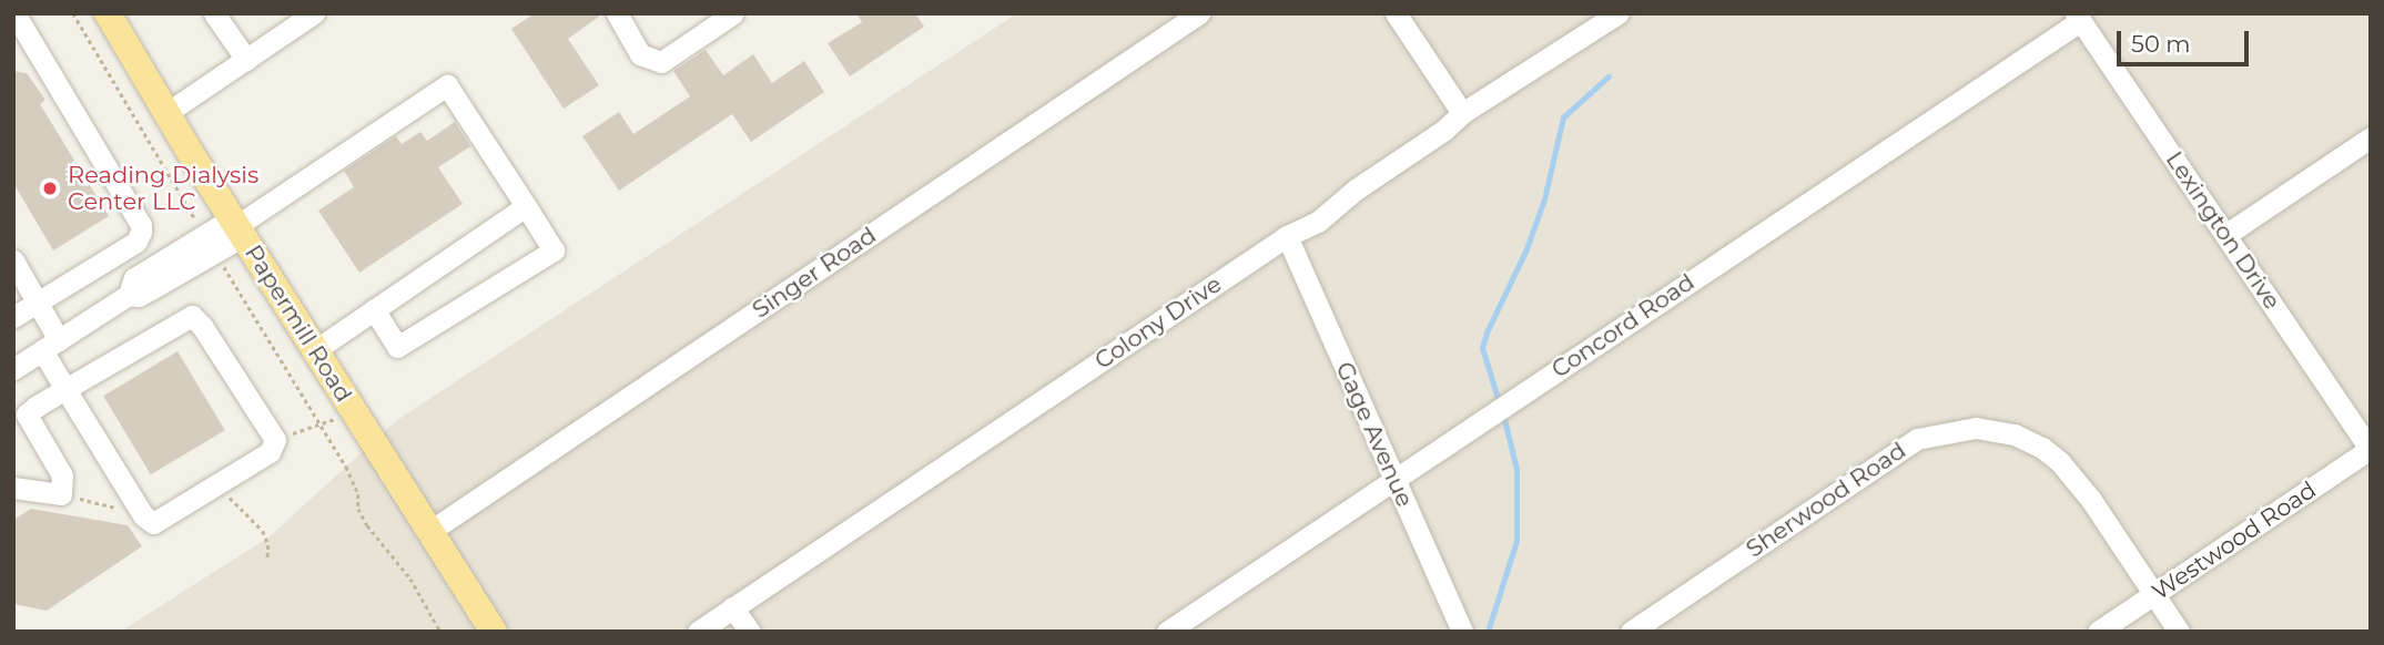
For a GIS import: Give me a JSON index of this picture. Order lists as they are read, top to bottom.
{
  "streets": {
    "main road": ["Papermill Road"],
    "street": [
      "Lexington Drive",
      "Singer Road",
      "Colony Drive",
      "Concord Road",
      "Gage Avenue",
      "Sherwood Road",
      "Westwood Road"
    ]
  },
  "crossings": [
    ["Lexington Drive", "Concord Road"],
    ["Lexington Drive", "Westwood Road"],
    ["Singer Road", "Papermill Road"],
    ["Colony Drive", "Gage Avenue"],
    ["Concord Road", "Gage Avenue"],
    ["Sherwood Road", "Westwood Road"]
  ],
  "places": ["Reading Dialysis Center LLC"],
  "scale_bar": "50 m"
}
